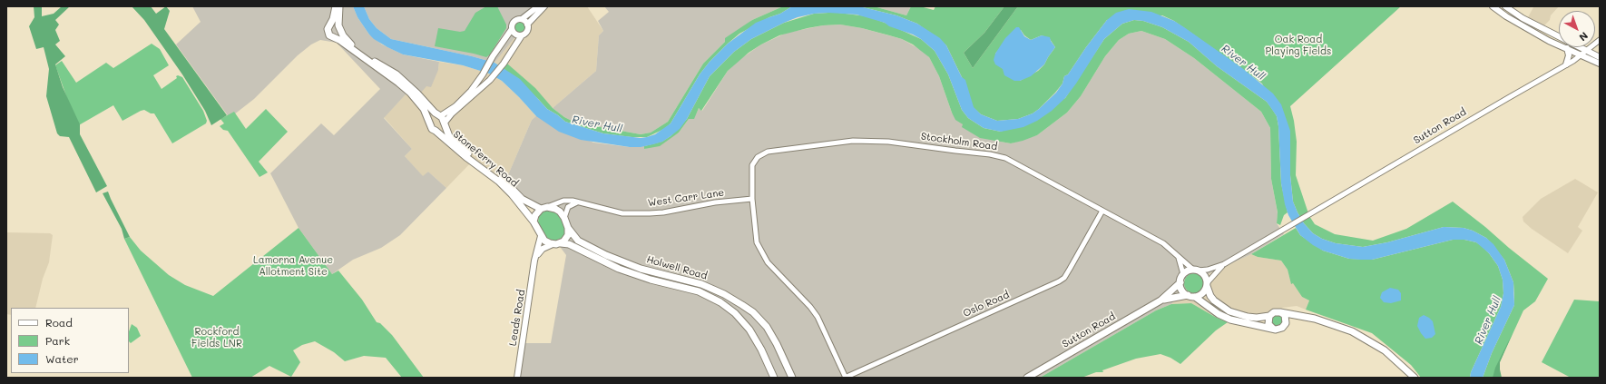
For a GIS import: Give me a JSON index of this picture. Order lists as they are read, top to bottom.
{
  "streets": {
    "highway": ["Sutton Road", "Stoneferry Road", "Holwell Road"],
    "main road": ["Leads Road"],
    "street": ["Stockholm Road", "West Carr Lane", "Oslo Road"]
  },
  "crossings": [
    ["Stockholm Road", "West Carr Lane"],
    ["Stockholm Road", "Oslo Road"],
    ["Stoneferry Road", "West Carr Lane"],
    ["Stoneferry Road", "Holwell Road"],
    ["Stoneferry Road", "Leads Road"],
    ["West Carr Lane", "Holwell Road"],
    ["West Carr Lane", "Leads Road"],
    ["Holwell Road", "Leads Road"]
  ],
  "water": ["River Hull"],
  "parks": ["Oak Road Playing Fields", "Lamorna Avenue Allotment Site", "Rockford Fields LNR"],
  "legend": ["Road", "Park", "Water"],
  "north": "bottom right"
}
